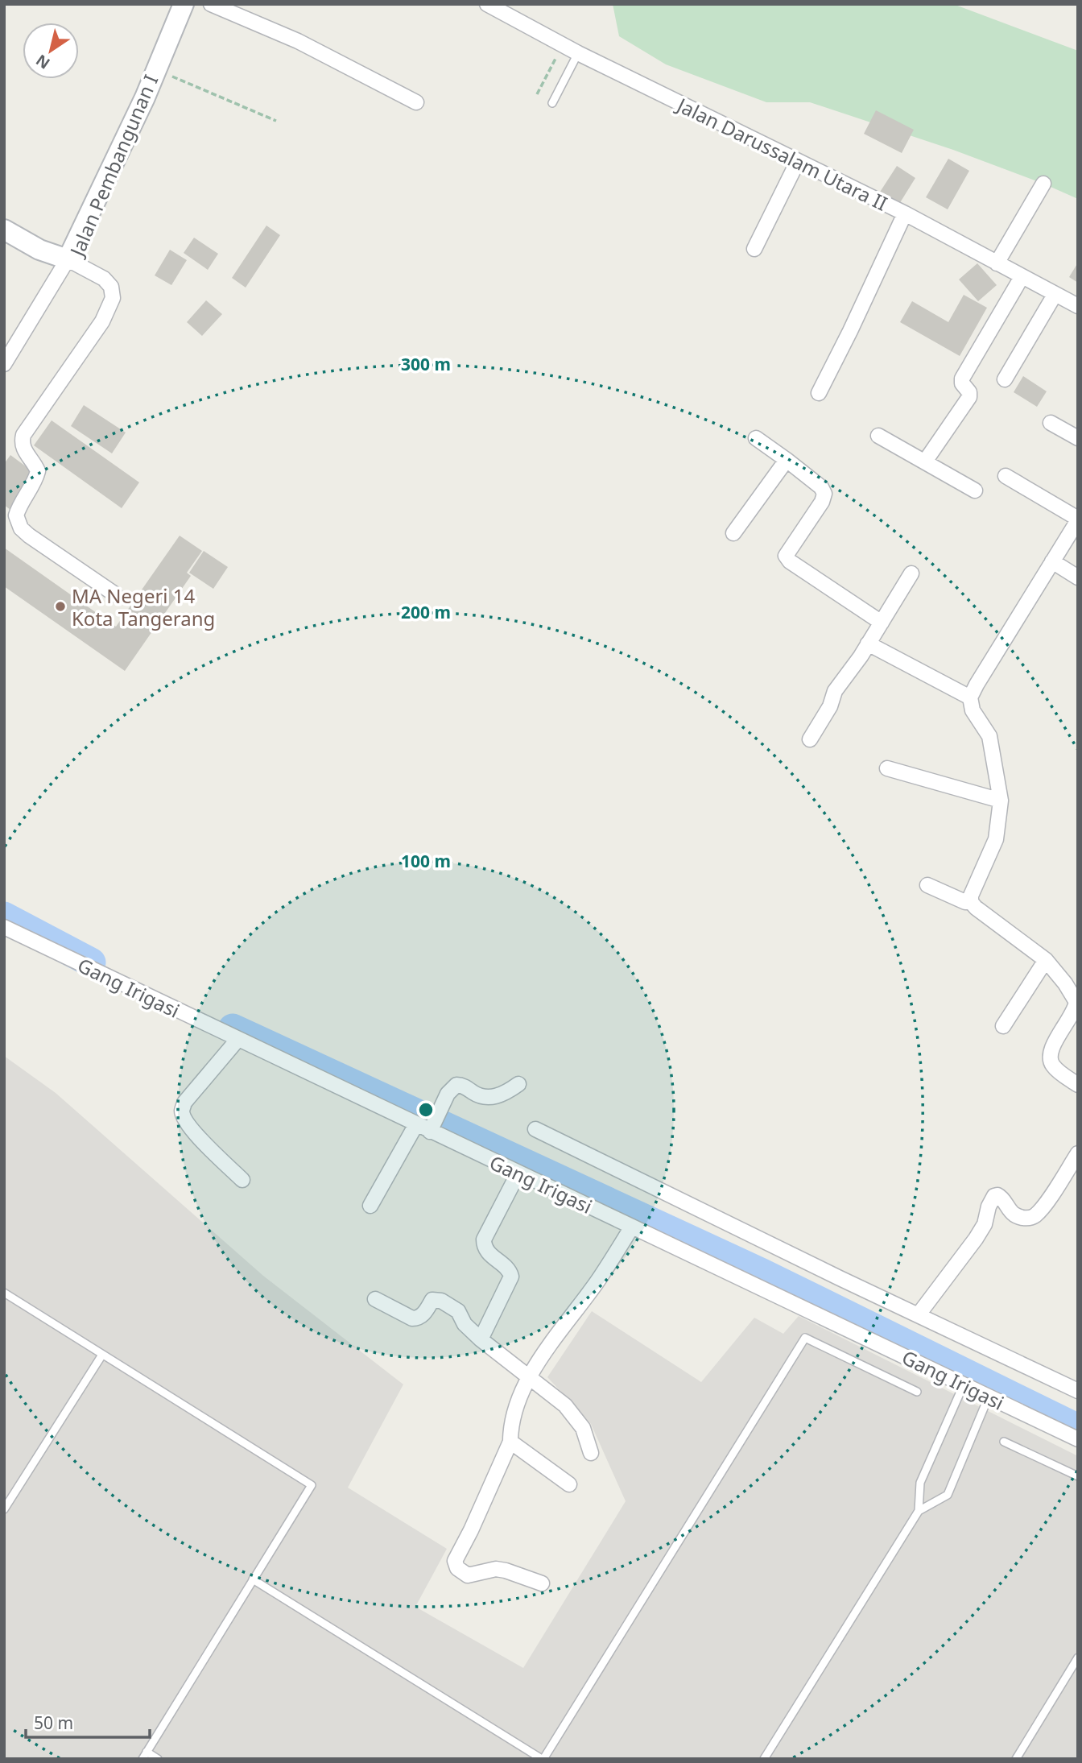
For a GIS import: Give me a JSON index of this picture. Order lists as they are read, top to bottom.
{
  "streets": {
    "street": ["Jalan Darussalam Utara II", "Jalan Pembangunan I", "Gang Irigasi"]
  },
  "places": ["MA Negeri 14 Kota Tangerang"],
  "scale_bar": "50 m",
  "north": "bottom left",
  "rings": ["300 m", "200 m", "100 m"]
}
